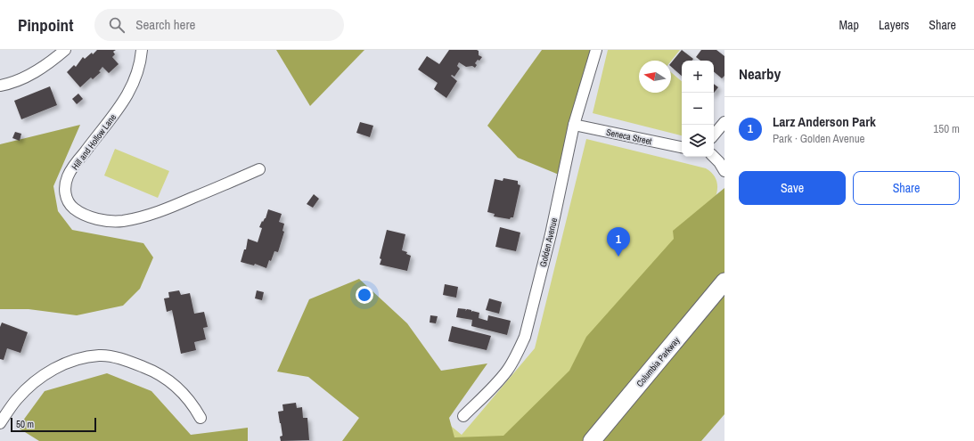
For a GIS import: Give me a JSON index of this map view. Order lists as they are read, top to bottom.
{
  "streets": {
    "highway": ["Columbia Parkway"],
    "street": ["Seneca Street", "Hill and Hollow Lane", "Golden Avenue"]
  },
  "crossings": [
    ["Seneca Street", "Golden Avenue"]
  ],
  "scale_bar": "50 m",
  "north": "left",
  "page": {
    "header": "Pinpoint",
    "search": "Search here",
    "nav": ["Map", "Layers", "Share"],
    "heading": "Nearby",
    "map_buttons": ["+", "−"],
    "list": [
      {
        "mark": "1",
        "name": "Larz Anderson Park",
        "note": "Park · Golden Avenue",
        "value": "150 m"
      }
    ],
    "buttons": ["Save", "Share"],
    "pins": "1",
    "scale": "50 m"
  }
}
